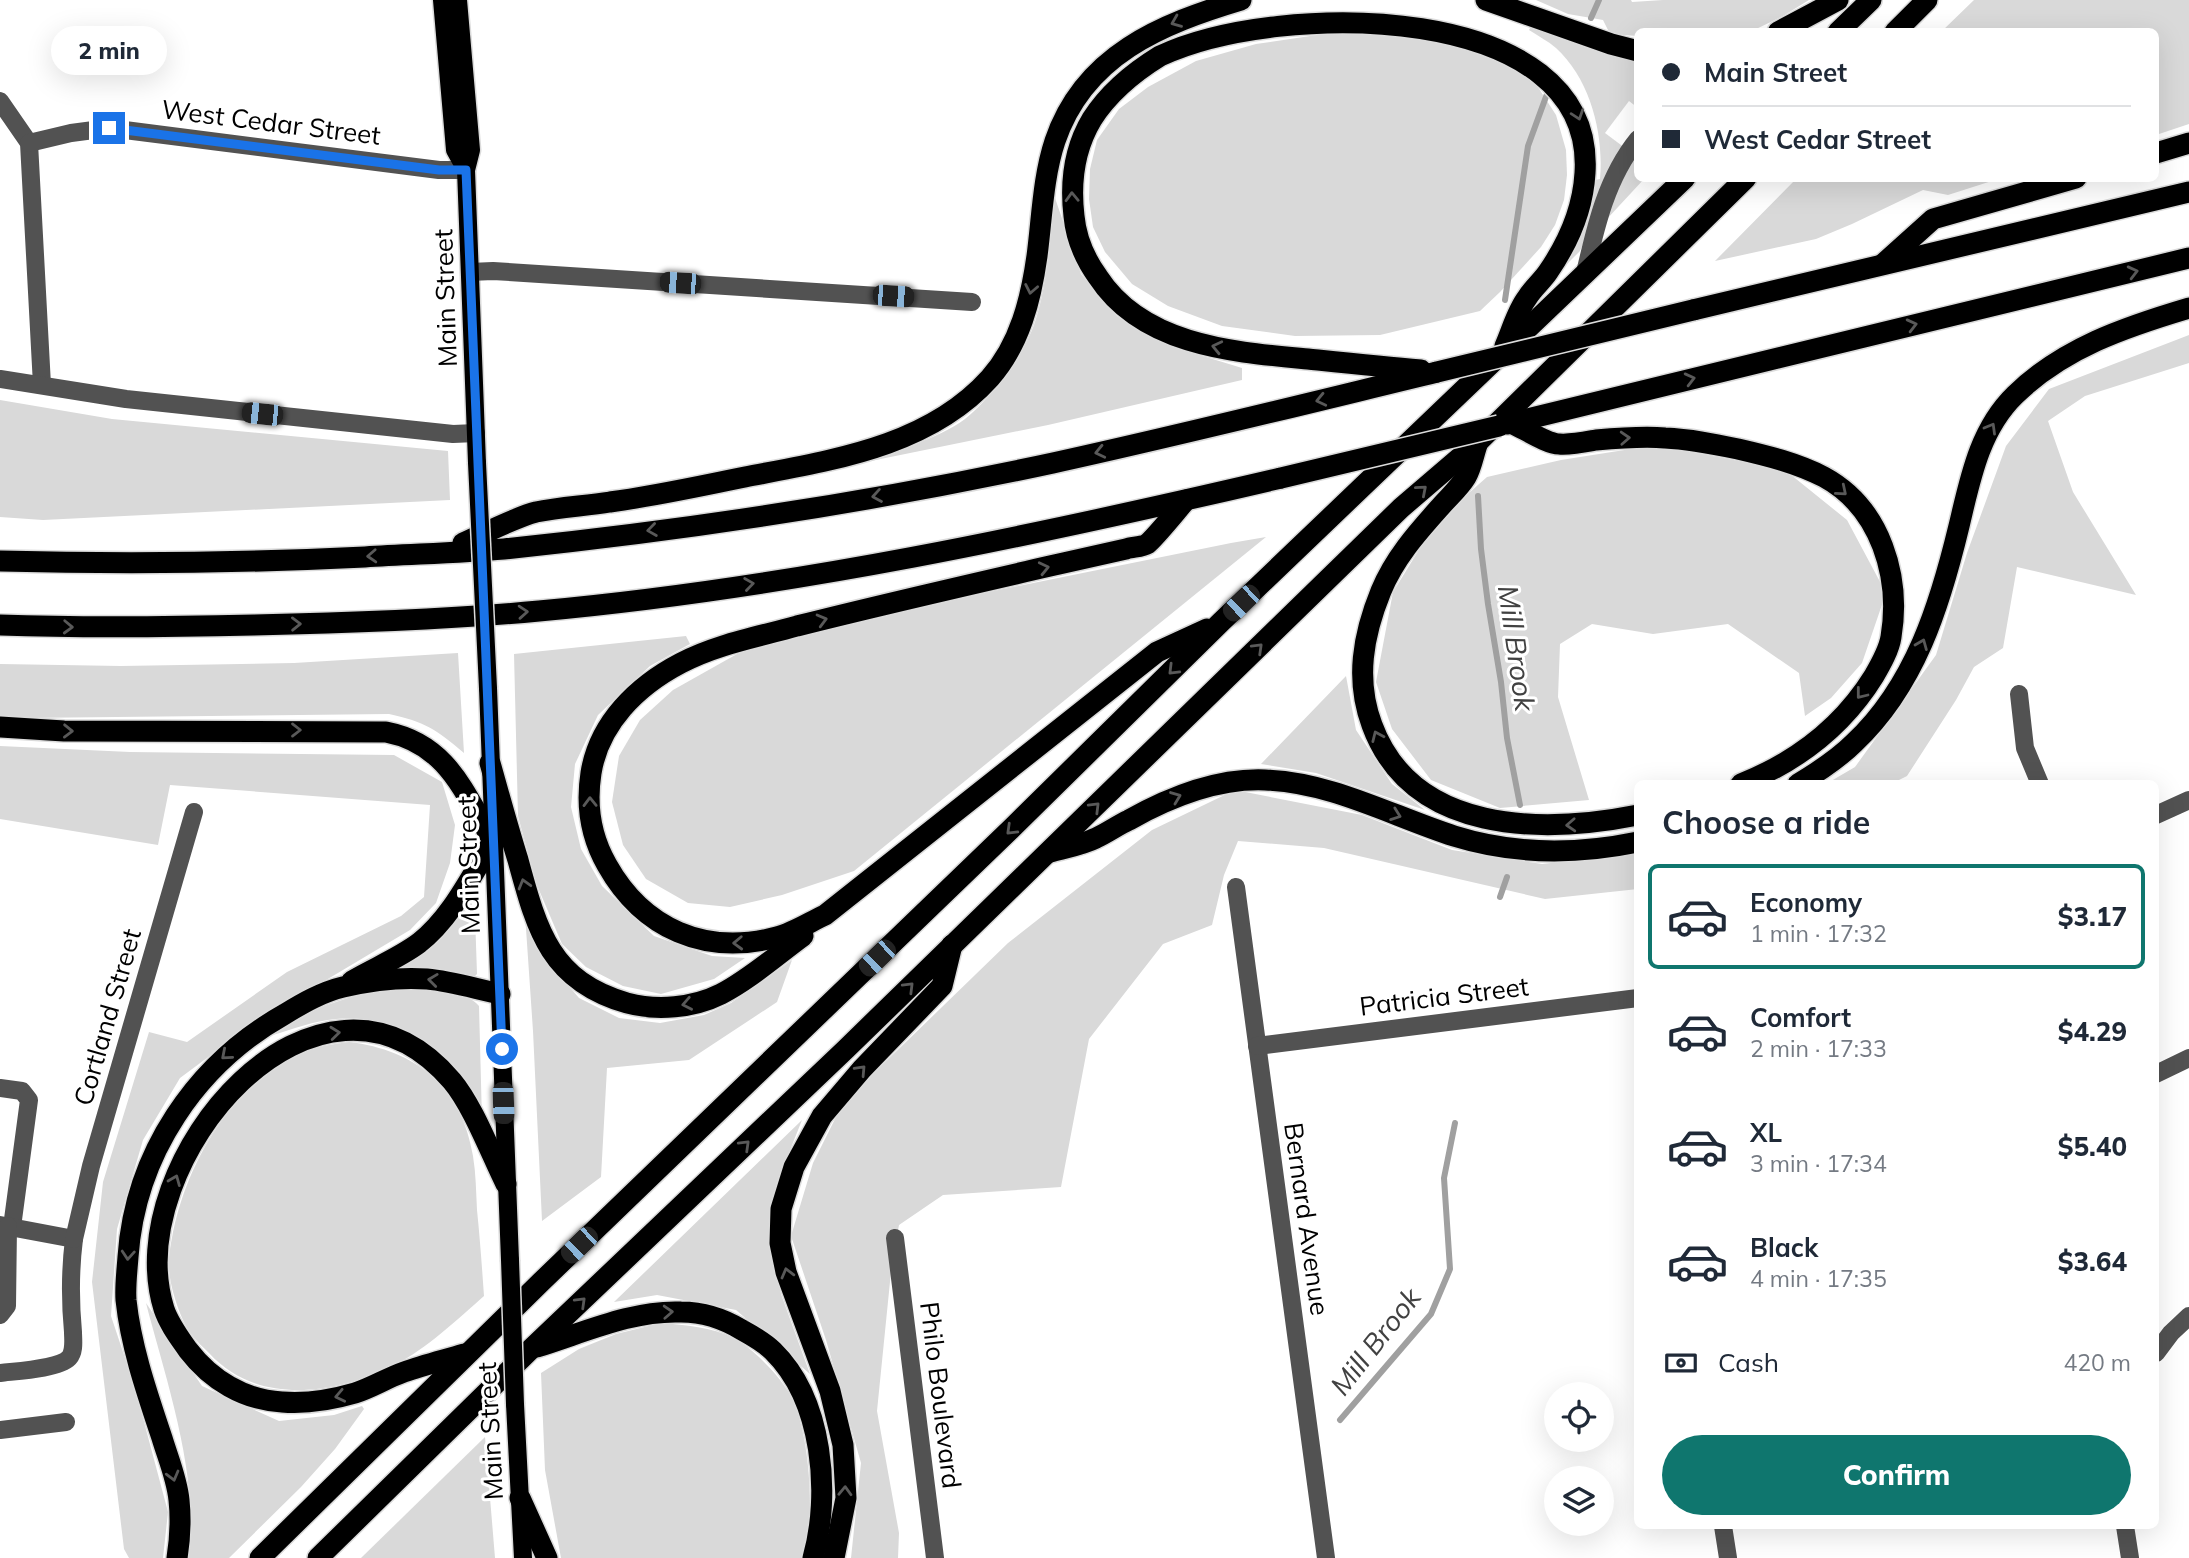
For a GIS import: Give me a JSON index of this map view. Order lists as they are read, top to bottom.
{
  "streets": {
    "main road": ["Main Street"],
    "street": [
      "West Cedar Street",
      "Patricia Street",
      "Cortland Street",
      "Bernard Avenue",
      "Philo Boulevard"
    ]
  },
  "crossings": [
    ["West Cedar Street", "Main Street"],
    ["Patricia Street", "Bernard Avenue"]
  ],
  "water": ["Mill Brook"],
  "page": {
    "bubble": "2 min",
    "banner": ["Main Street", "West Cedar Street"],
    "heading": "Choose a ride",
    "list": [
      {
        "name": "Economy",
        "note": "1 min · 17:32",
        "value": "$3.17"
      },
      {
        "name": "Comfort",
        "note": "2 min · 17:33",
        "value": "$4.29"
      },
      {
        "name": "XL",
        "note": "3 min · 17:34",
        "value": "$5.40"
      },
      {
        "name": "Black",
        "note": "4 min · 17:35",
        "value": "$3.64"
      }
    ],
    "pay": ["Cash", "420 m"],
    "buttons": "Confirm"
  }
}
